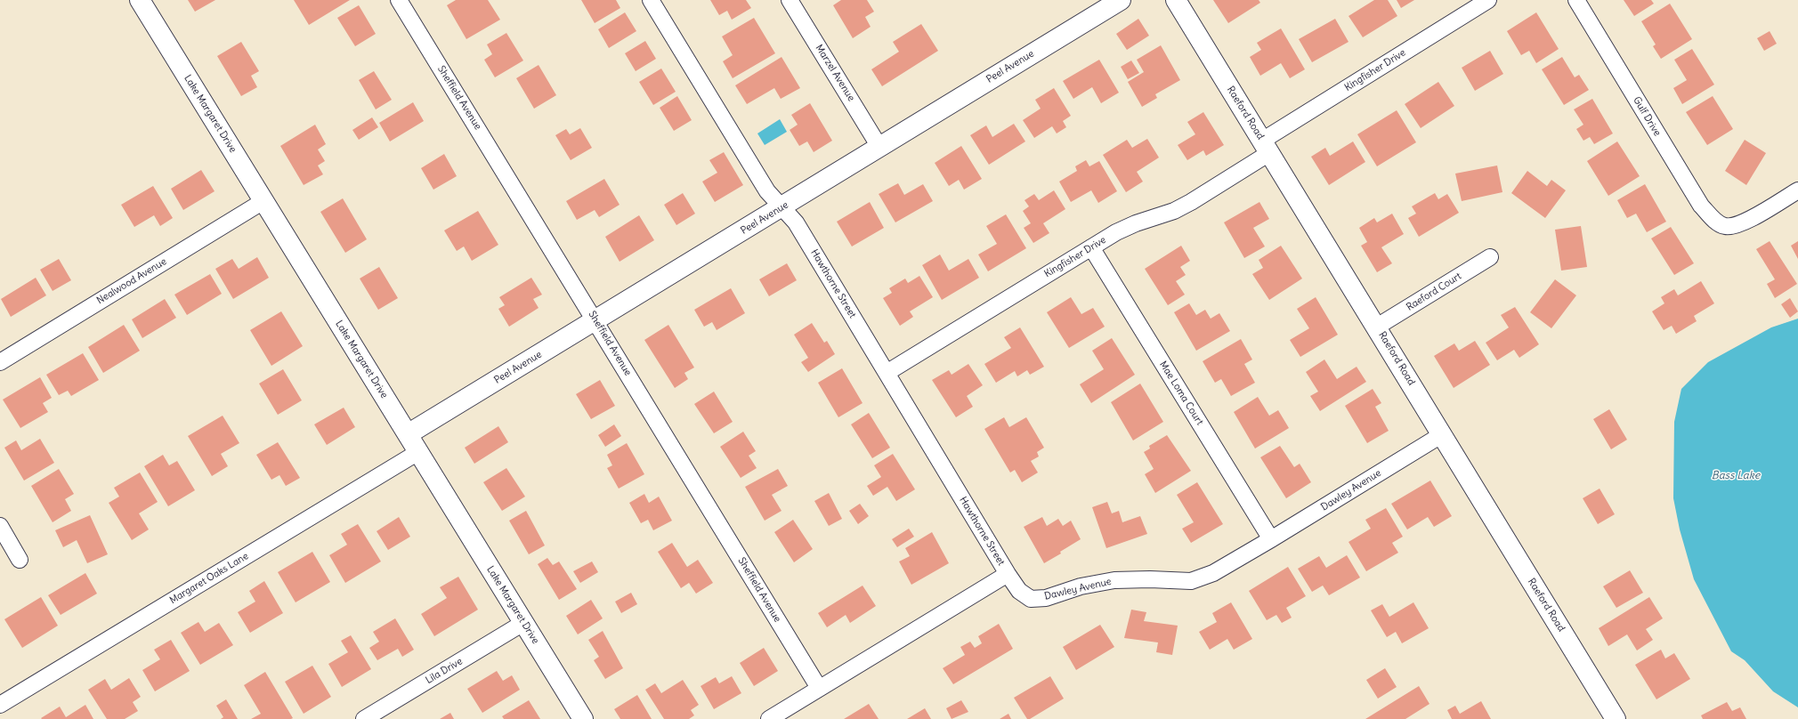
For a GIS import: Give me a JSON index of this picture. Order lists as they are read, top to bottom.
{
  "streets": {
    "street": [
      "Peel Avenue",
      "Kingfisher Drive",
      "Marzel Avenue",
      "Sheffield Avenue",
      "Raeford Road",
      "Lake Margaret Drive",
      "Gulf Drive",
      "Nealwood Avenue",
      "Hawthorne Street",
      "Raeford Court",
      "Mae Loma Court",
      "Dawley Avenue",
      "Margaret Oaks Lane",
      "Lila Drive"
    ]
  },
  "crossings": [
    ["Peel Avenue", "Marzel Avenue"],
    ["Peel Avenue", "Sheffield Avenue"],
    ["Peel Avenue", "Lake Margaret Drive"],
    ["Peel Avenue", "Hawthorne Street"],
    ["Kingfisher Drive", "Raeford Road"],
    ["Kingfisher Drive", "Hawthorne Street"],
    ["Kingfisher Drive", "Mae Loma Court"],
    ["Raeford Road", "Raeford Court"],
    ["Raeford Road", "Dawley Avenue"],
    ["Lake Margaret Drive", "Nealwood Avenue"],
    ["Lake Margaret Drive", "Margaret Oaks Lane"],
    ["Lake Margaret Drive", "Lila Drive"],
    ["Hawthorne Street", "Dawley Avenue"],
    ["Mae Loma Court", "Dawley Avenue"]
  ],
  "water": ["Bass Lake"]
}
